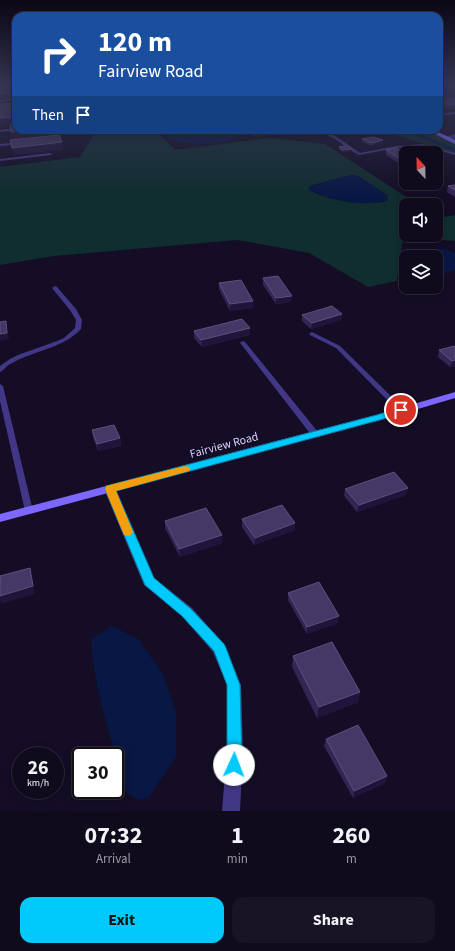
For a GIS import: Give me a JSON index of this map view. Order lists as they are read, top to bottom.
{
  "streets": {
    "street": ["Fairview Road"]
  },
  "north": "top",
  "page": {
    "turn": ["120 m", "Fairview Road"],
    "then": "Then",
    "speed": "26 km/h",
    "limit": "30",
    "eta": [
      "07:32",
      "Arrival",
      "1",
      "min",
      "260",
      "m"
    ],
    "buttons": ["Exit", "Share"]
  }
}
